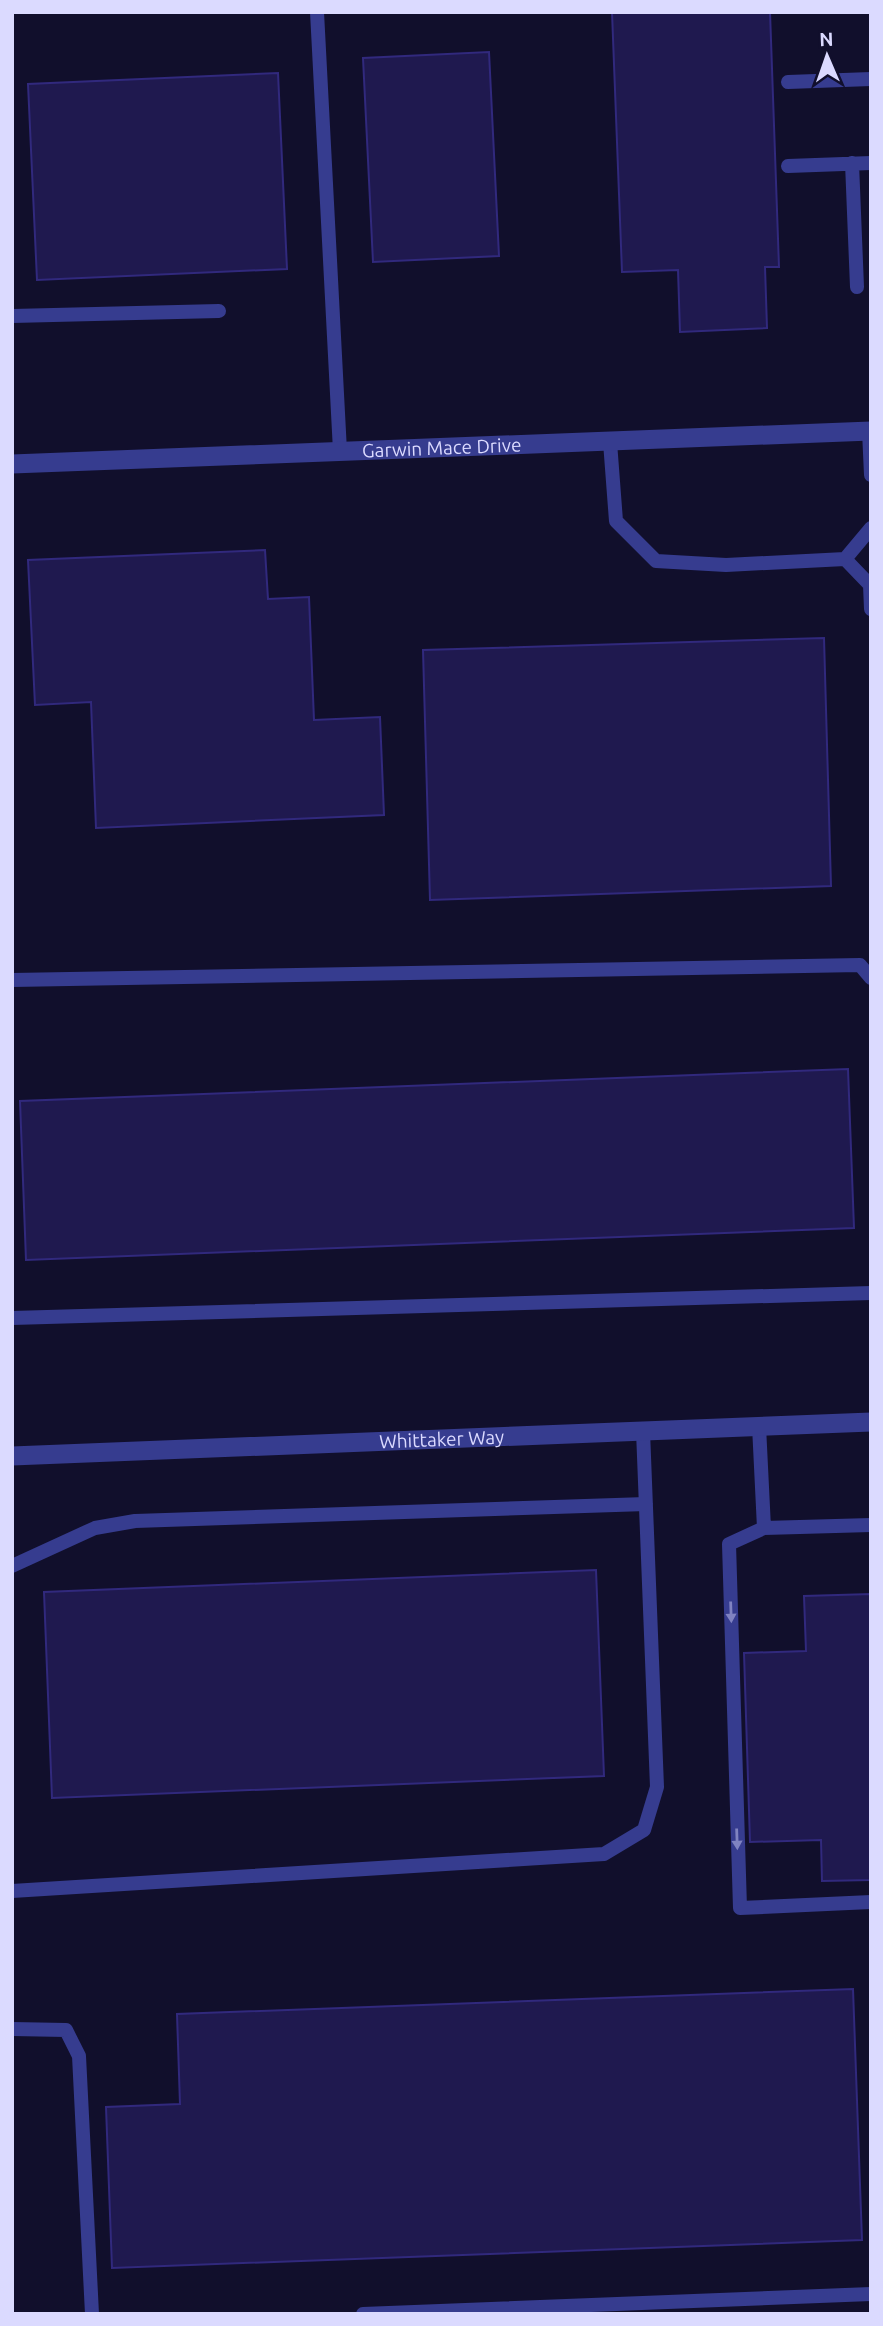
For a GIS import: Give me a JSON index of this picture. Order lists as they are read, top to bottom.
{
  "streets": {
    "street": ["Garwin Mace Drive", "Whittaker Way"]
  },
  "north": "top"
}
